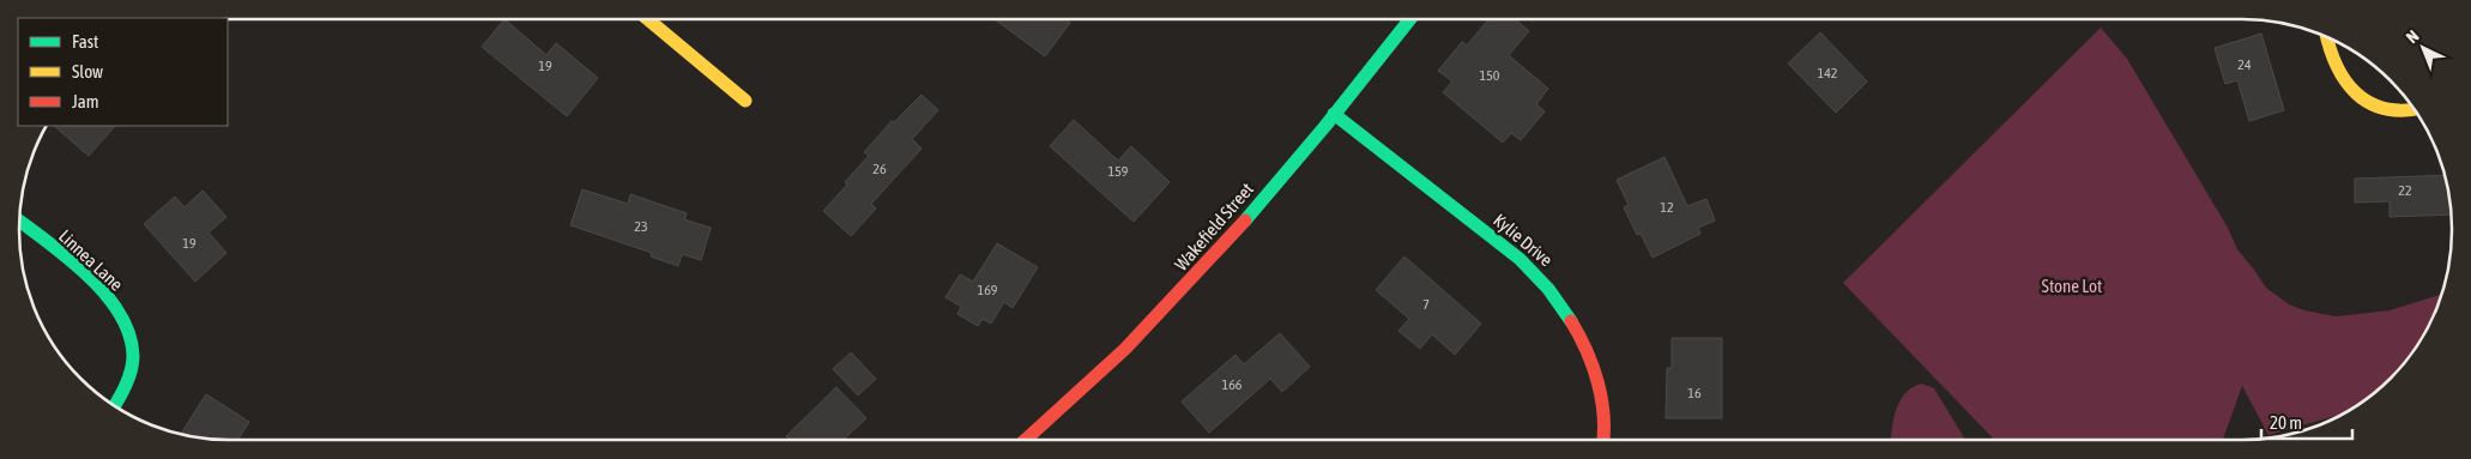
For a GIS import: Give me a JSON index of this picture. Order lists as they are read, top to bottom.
{
  "streets": {
    "street": ["Wakefield Street", "Kylie Drive", "Linnea Lane"]
  },
  "crossings": [
    ["Wakefield Street", "Kylie Drive"]
  ],
  "parks": ["Stone Lot"],
  "house_numbers": [
    "24",
    "19",
    "142",
    "150",
    "26",
    "159",
    "22",
    "12",
    "23",
    "19",
    "169",
    "7",
    "166",
    "16"
  ],
  "legend": ["Fast", "Slow", "Jam"],
  "scale_bar": "20 m",
  "north": "top left"
}
